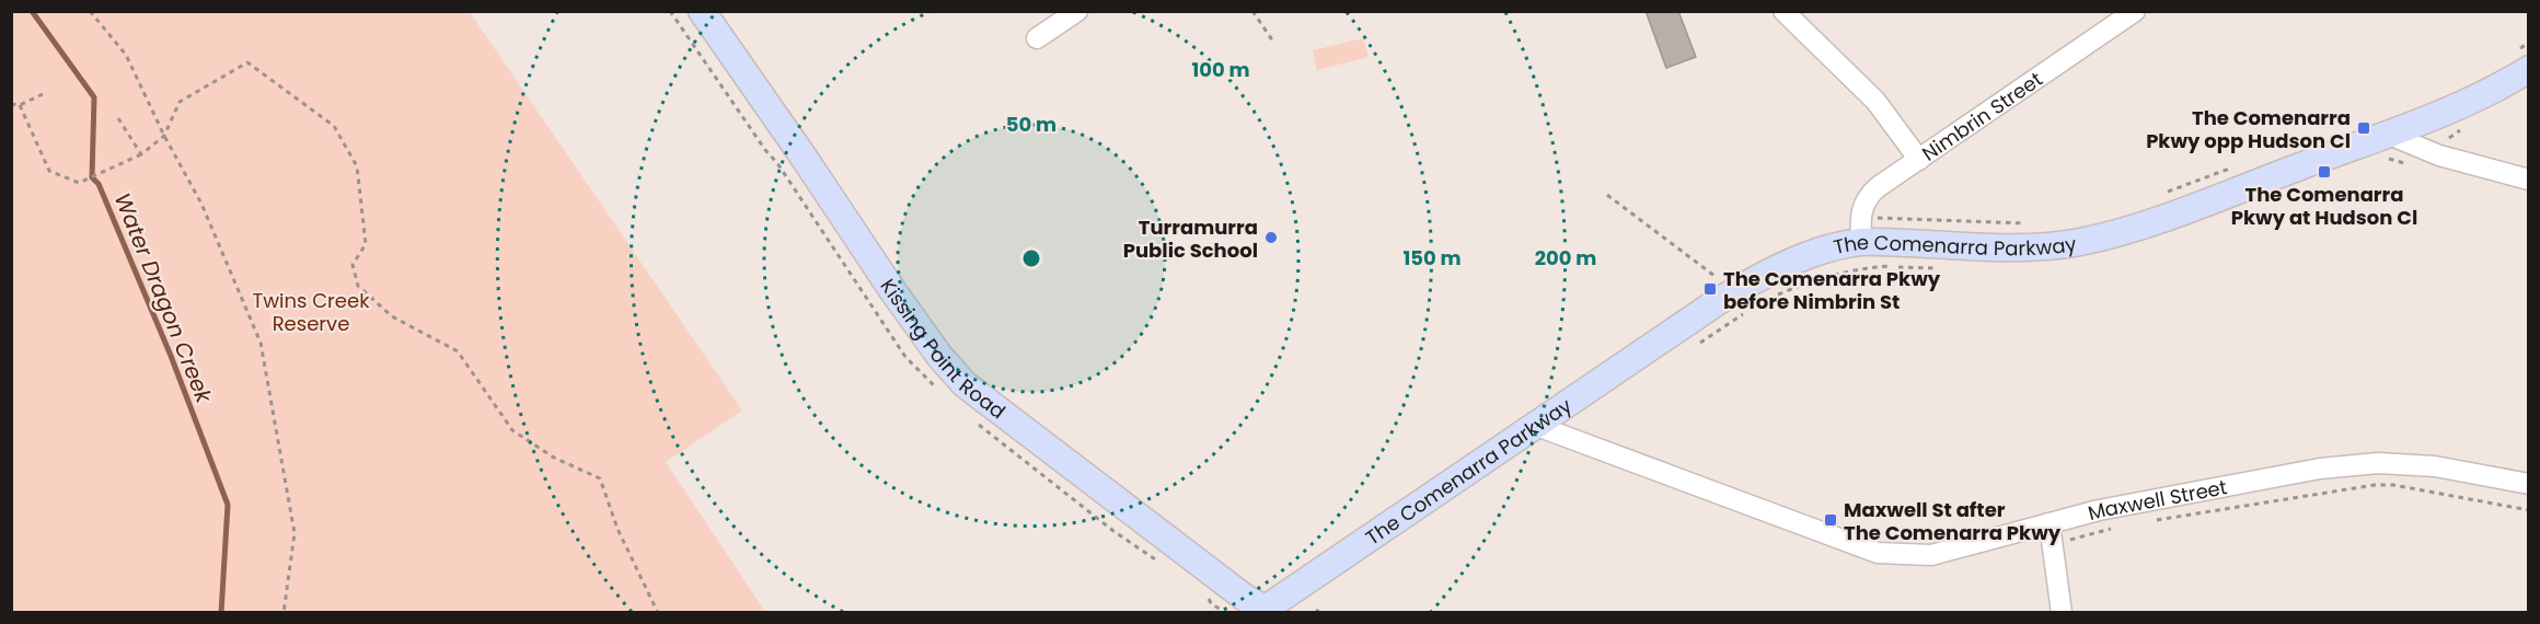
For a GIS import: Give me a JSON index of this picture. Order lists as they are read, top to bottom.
{
  "streets": {
    "main road": ["The Comenarra Parkway", "Kissing Point Road"],
    "street": ["Nimbrin Street", "Maxwell Street"]
  },
  "crossings": [
    ["Nimbrin Street", "The Comenarra Parkway"],
    ["The Comenarra Parkway", "Kissing Point Road"],
    ["The Comenarra Parkway", "Maxwell Street"]
  ],
  "water": ["Water Dragon Creek"],
  "parks": ["Twins Creek Reserve"],
  "places": {
    "transit": [
      "The Comenarra Pkwy opp Hudson Cl",
      "The Comenarra Pkwy at Hudson Cl",
      "The Comenarra Pkwy before Nimbrin St",
      "Maxwell St after The Comenarra Pkwy"
    ],
    "other": ["Turramurra Public School"]
  },
  "rings": [
    "100 m",
    "50 m",
    "150 m",
    "200 m"
  ]
}
